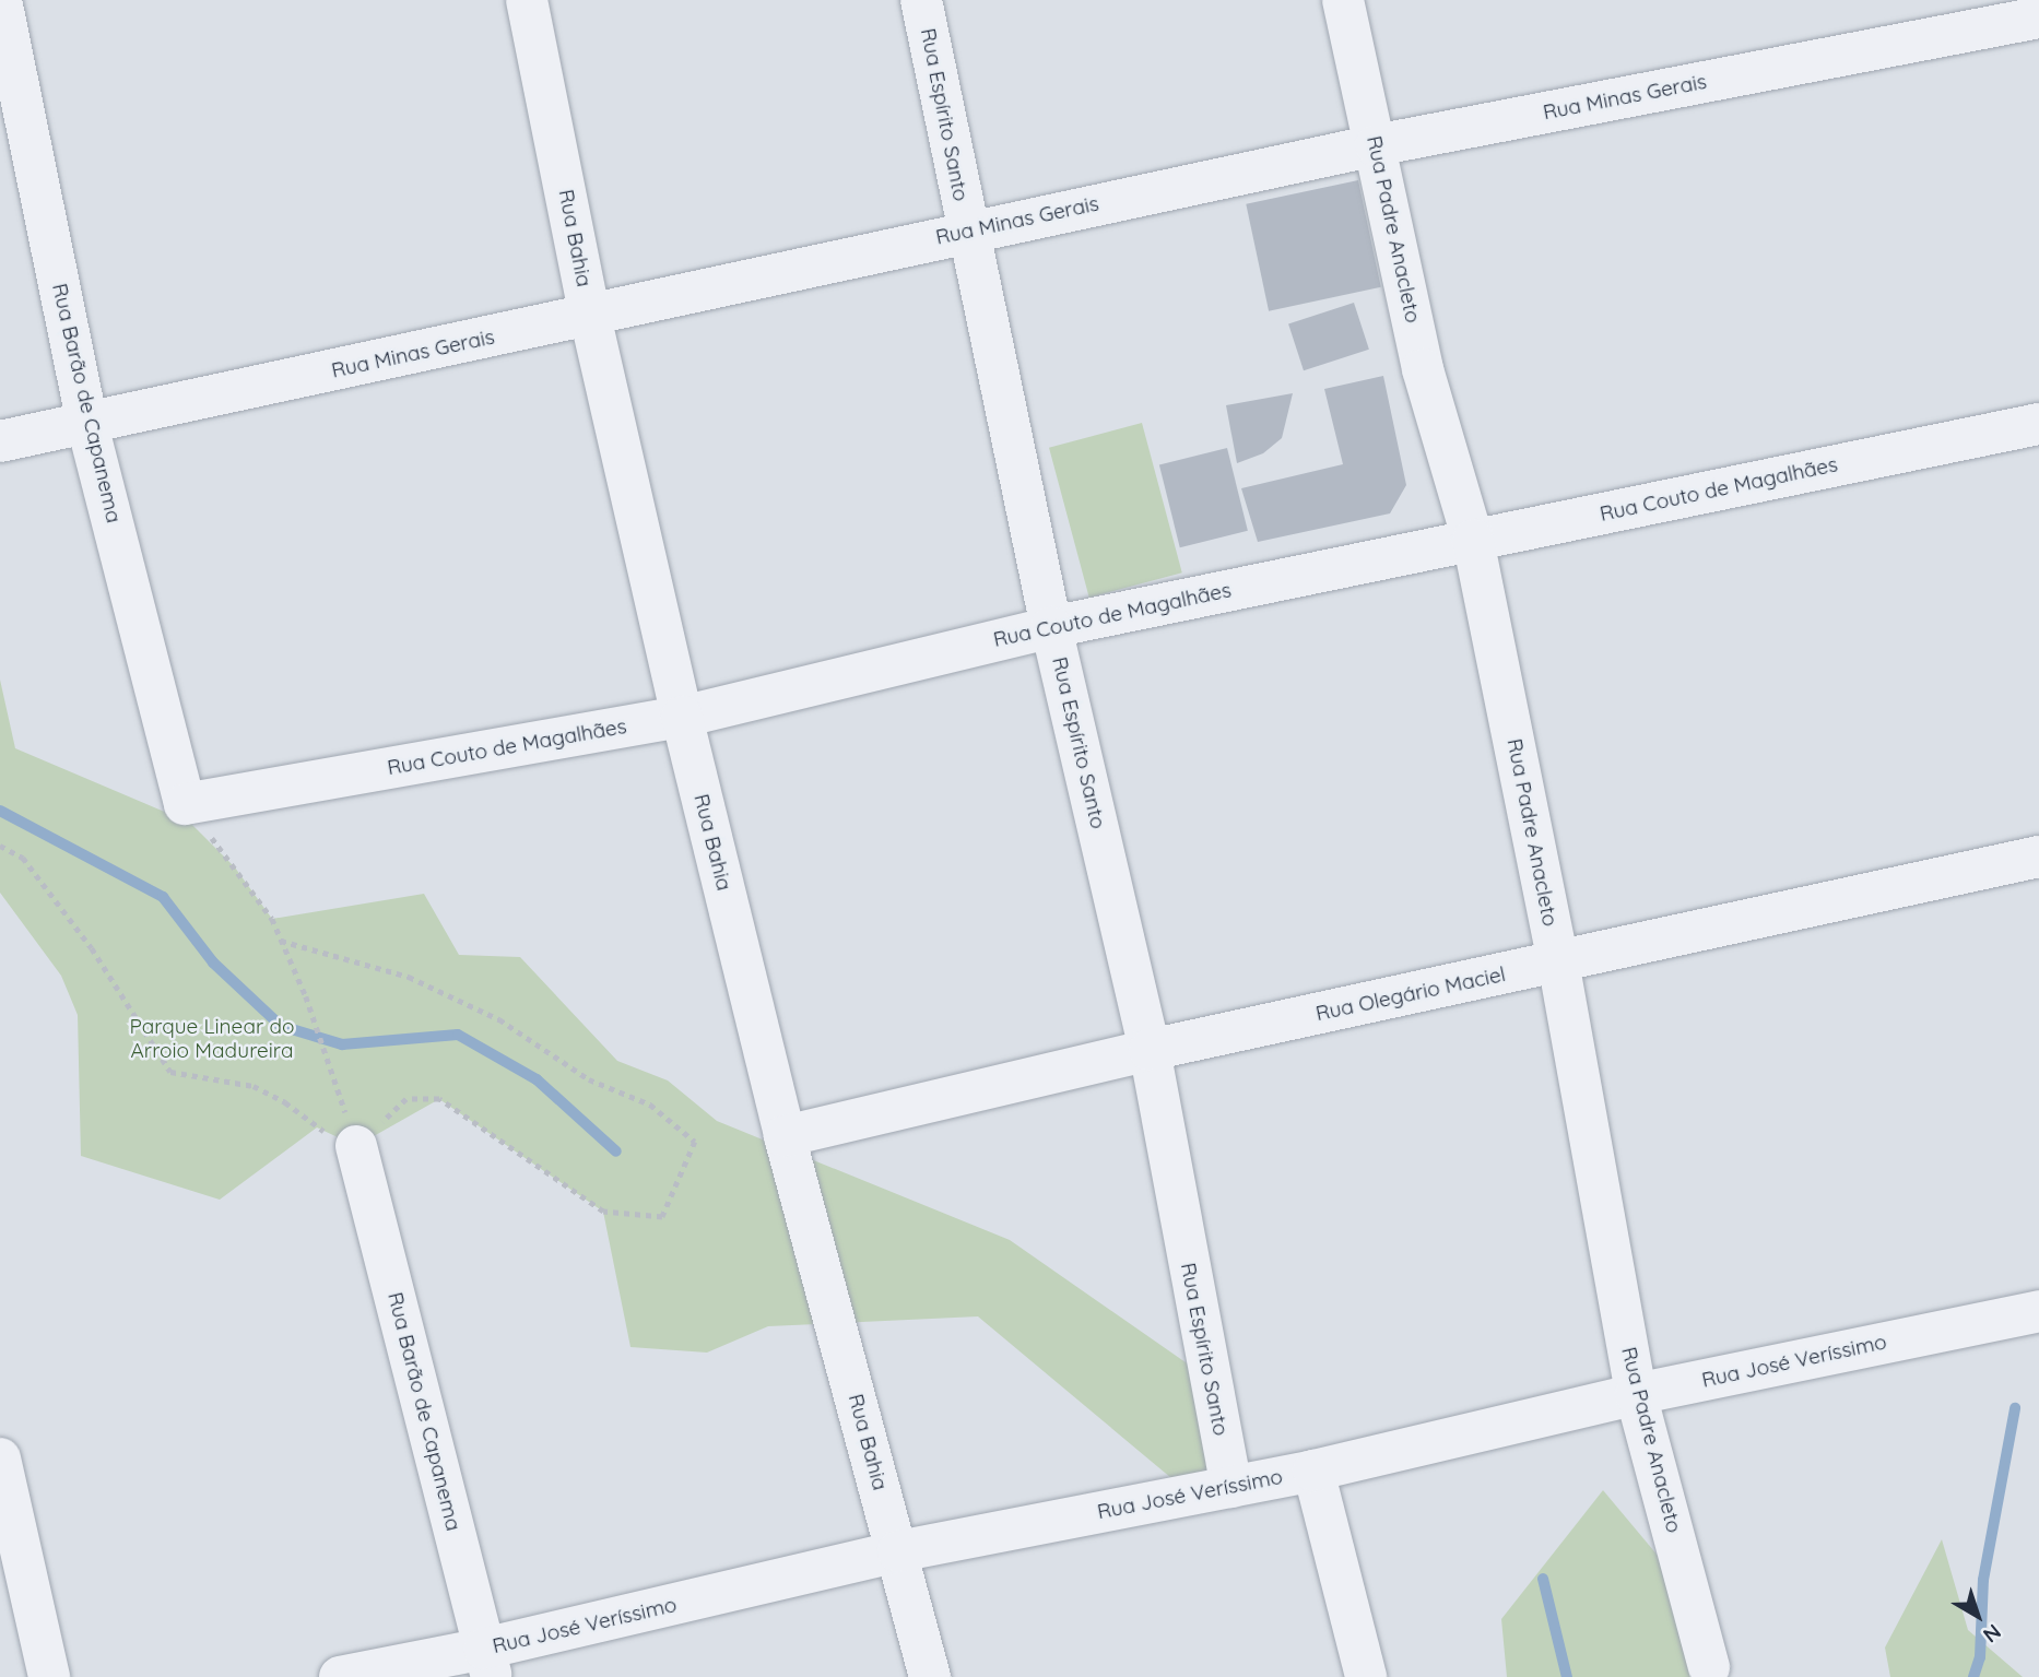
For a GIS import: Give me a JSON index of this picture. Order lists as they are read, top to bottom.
{
  "streets": {
    "street": [
      "Rua Minas Gerais",
      "Rua Espírito Santo",
      "Rua Padre Anacleto",
      "Rua Bahia",
      "Rua Barão de Capanema",
      "Rua Couto de Magalhães",
      "Rua Olegário Maciel",
      "Rua José Veríssimo"
    ]
  },
  "crossings": [
    ["Rua Minas Gerais", "Rua Espírito Santo"],
    ["Rua Minas Gerais", "Rua Padre Anacleto"],
    ["Rua Minas Gerais", "Rua Bahia"],
    ["Rua Minas Gerais", "Rua Barão de Capanema"],
    ["Rua Espírito Santo", "Rua Couto de Magalhães"],
    ["Rua Espírito Santo", "Rua Olegário Maciel"],
    ["Rua Espírito Santo", "Rua José Veríssimo"],
    ["Rua Padre Anacleto", "Rua Couto de Magalhães"],
    ["Rua Padre Anacleto", "Rua Olegário Maciel"],
    ["Rua Padre Anacleto", "Rua José Veríssimo"],
    ["Rua Bahia", "Rua Couto de Magalhães"],
    ["Rua Bahia", "Rua Olegário Maciel"],
    ["Rua Bahia", "Rua José Veríssimo"],
    ["Rua Barão de Capanema", "Rua Couto de Magalhães"],
    ["Rua Barão de Capanema", "Rua José Veríssimo"]
  ],
  "parks": ["Parque Linear do Arroio Madureira"],
  "north": "bottom right"
}
